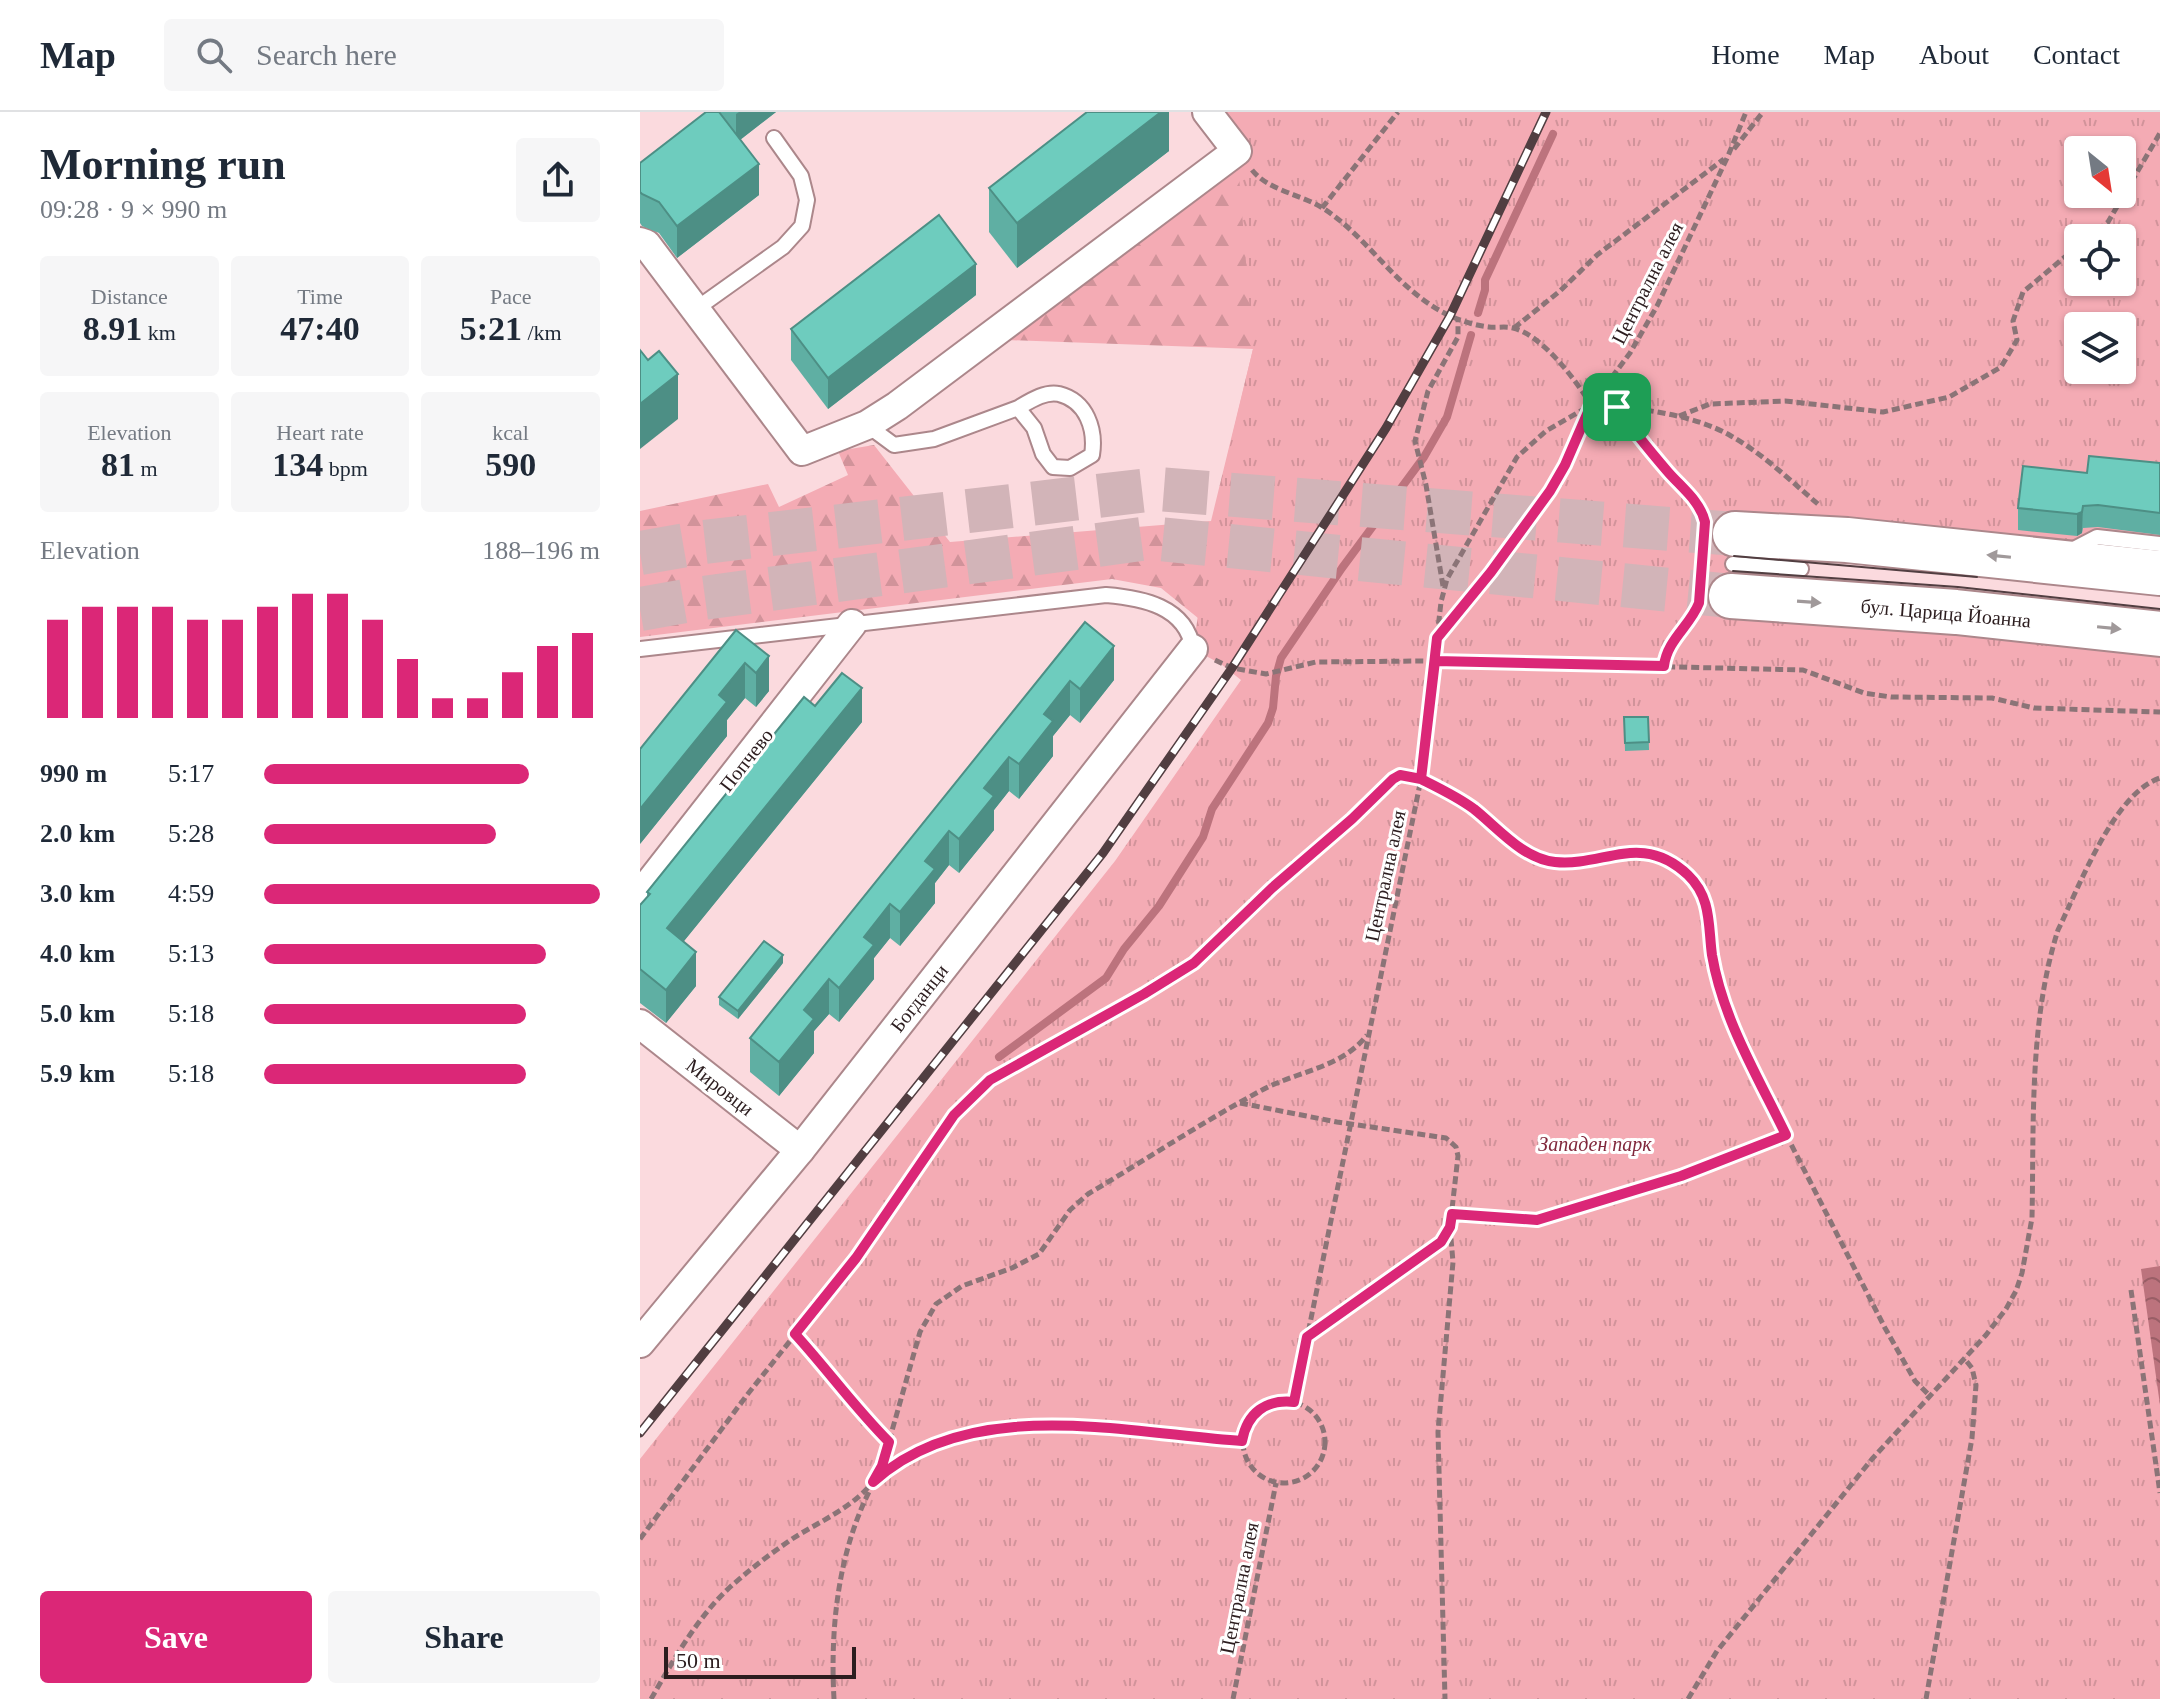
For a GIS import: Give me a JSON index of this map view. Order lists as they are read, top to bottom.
{
  "streets": {
    "main road": ["бул. Царица Йоанна"],
    "street": ["Попчево", "Богданци", "Мировци"],
    "path": ["Централна алея"]
  },
  "crossings": [
    ["Богданци", "Мировци"]
  ],
  "parks": ["Западен парк"],
  "scale_bar": "50 m",
  "north": "bottom right",
  "page": {
    "header": "Map",
    "search": "Search here",
    "nav": [
      "Home",
      "Map",
      "About",
      "Contact"
    ],
    "heading": ["Morning run", "09:28 · 9 × 990 m"],
    "stats": [
      ["Distance", "8.91 km"],
      ["Time", "47:40"],
      ["Pace", "5:21 /km"],
      ["Elevation", "81 m"],
      ["Heart rate", "134 bpm"],
      ["kcal", "590"]
    ],
    "chart": ["Elevation", "188–196 m"],
    "list": [
      {
        "name": "990 m",
        "note": "5:17"
      },
      {
        "name": "2.0 km",
        "note": "5:28"
      },
      {
        "name": "3.0 km",
        "note": "4:59"
      },
      {
        "name": "4.0 km",
        "note": "5:13"
      },
      {
        "name": "5.0 km",
        "note": "5:18"
      },
      {
        "name": "5.9 km",
        "note": "5:18"
      }
    ],
    "buttons": ["Save", "Share"],
    "scale": "50 m"
  }
}
